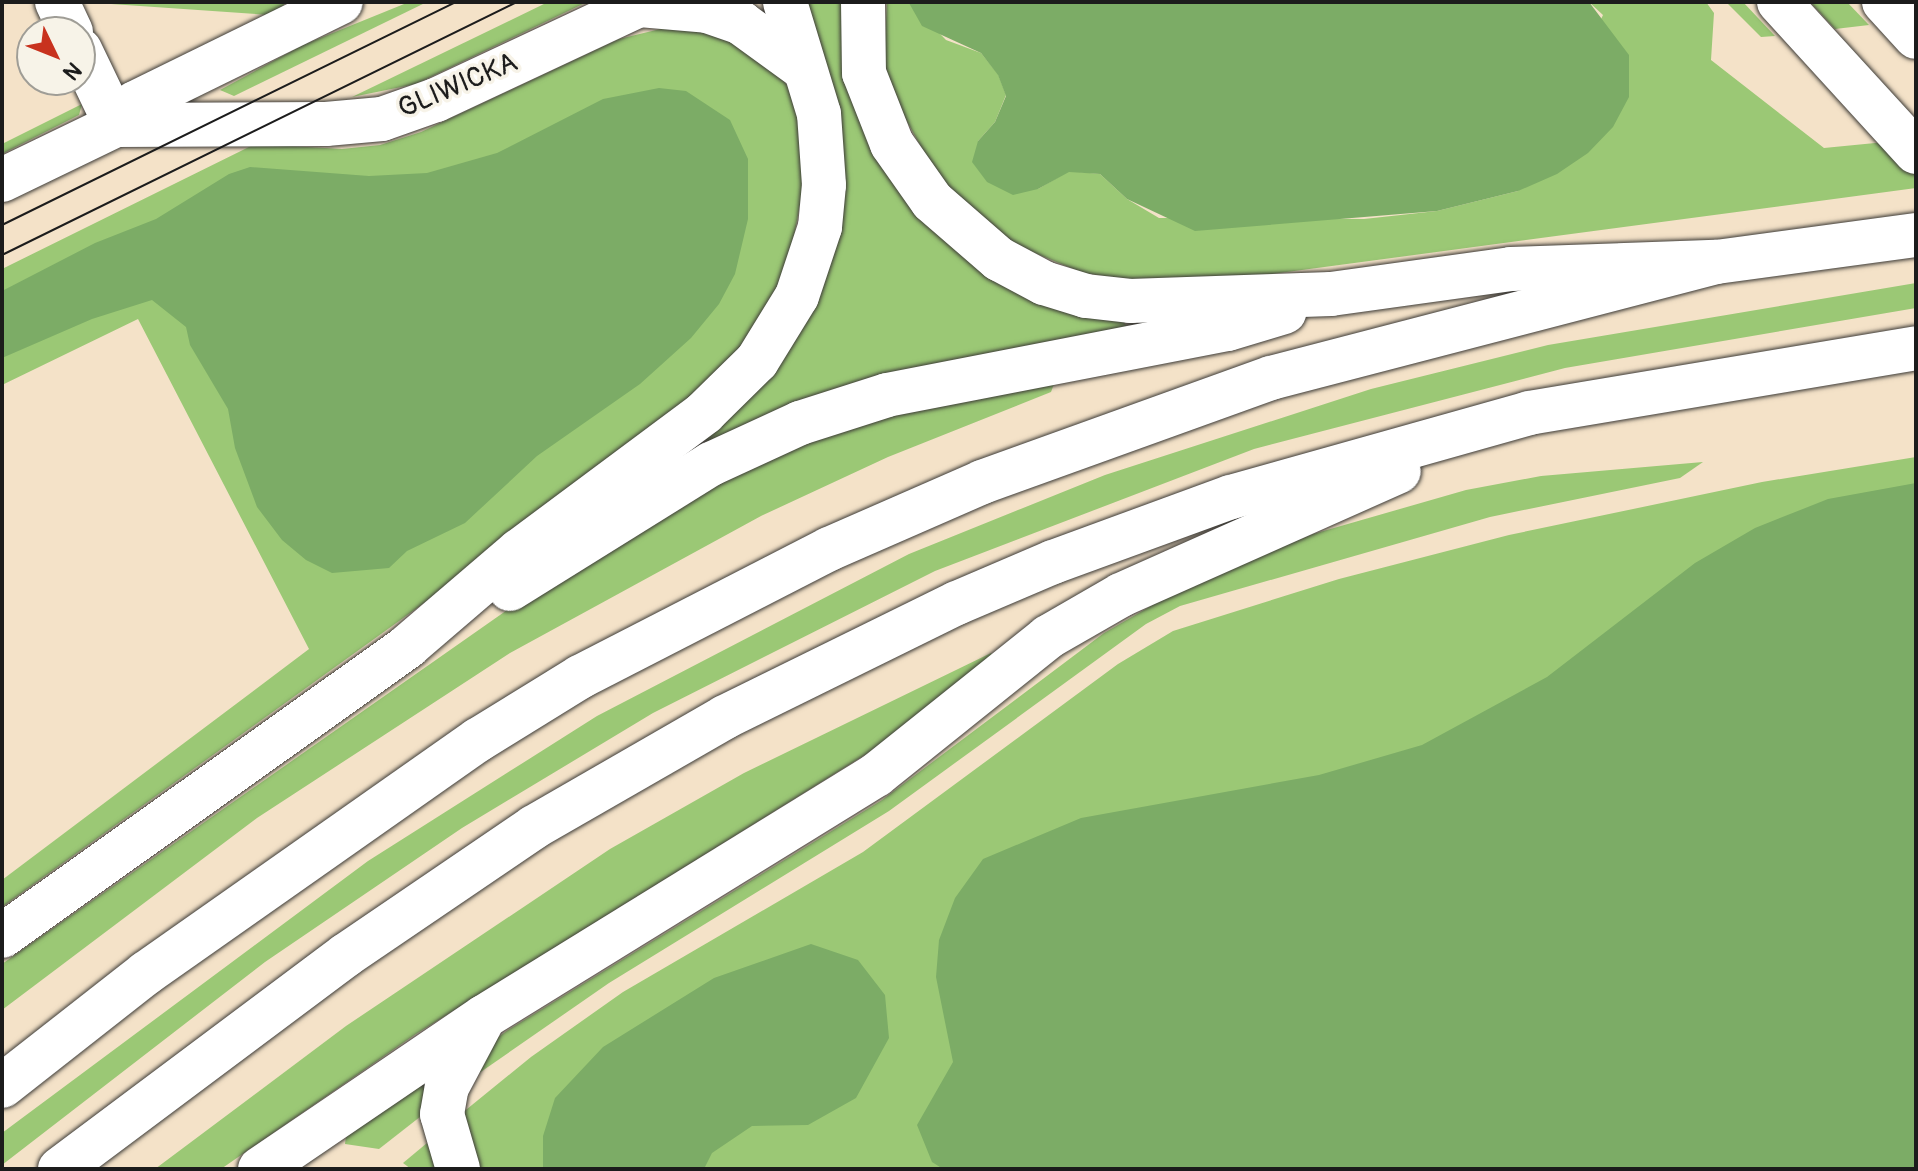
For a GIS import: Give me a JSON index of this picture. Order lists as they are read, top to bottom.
{
  "streets": {
    "main road": ["GLIWICKA"]
  },
  "north": "bottom right"
}
